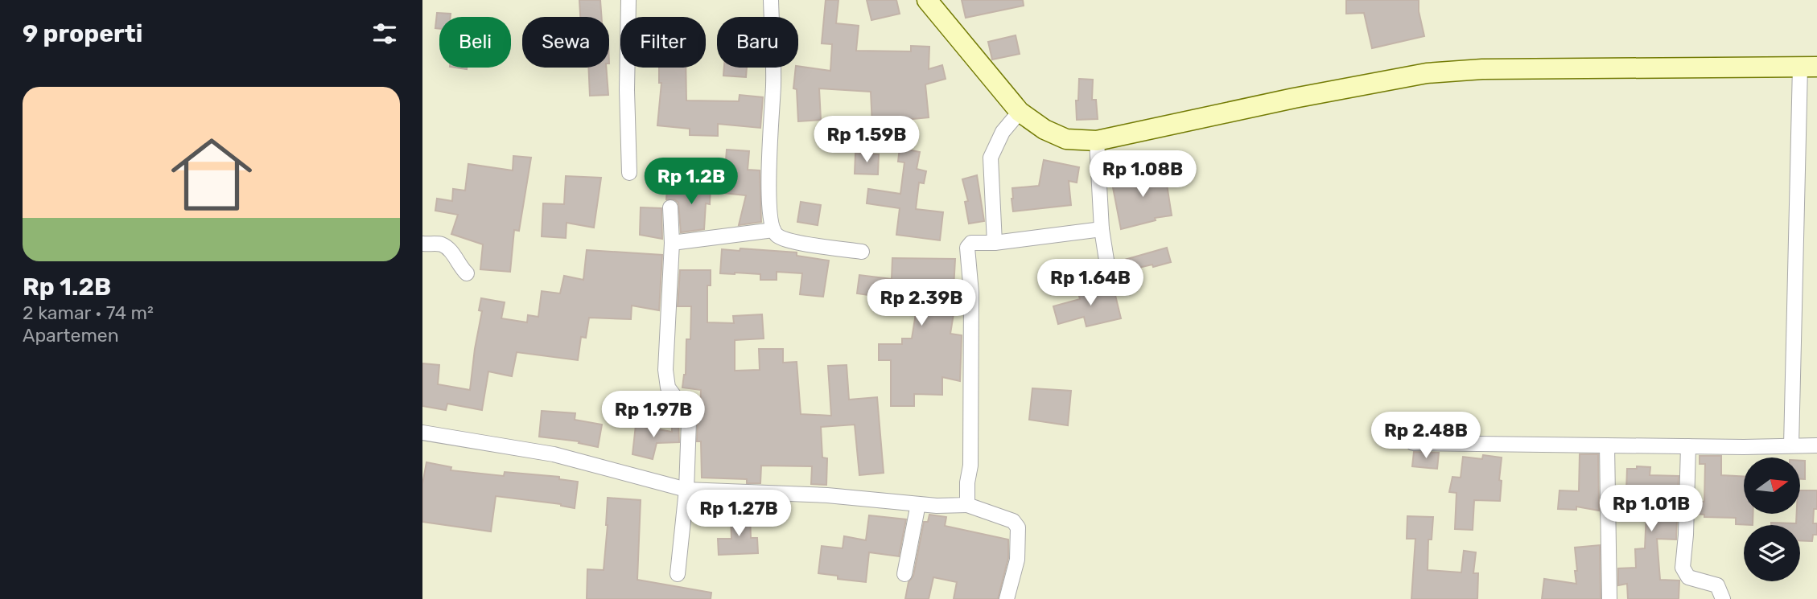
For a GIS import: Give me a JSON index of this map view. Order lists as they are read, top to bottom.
{
  "north": "right",
  "page": {
    "heading": "9 properti",
    "chip": [
      "Beli",
      "Sewa",
      "Filter",
      "Baru"
    ],
    "list": [
      {
        "name": "Rp 1.2B",
        "note": "2 kamar · 74 m² · Apartemen"
      }
    ],
    "price": [
      "Rp 1.59B",
      "Rp 1.08B",
      "Rp 1.2B",
      "Rp 1.64B",
      "Rp 2.39B",
      "Rp 1.97B",
      "Rp 2.48B",
      "Rp 1.01B",
      "Rp 1.27B"
    ]
  }
}
